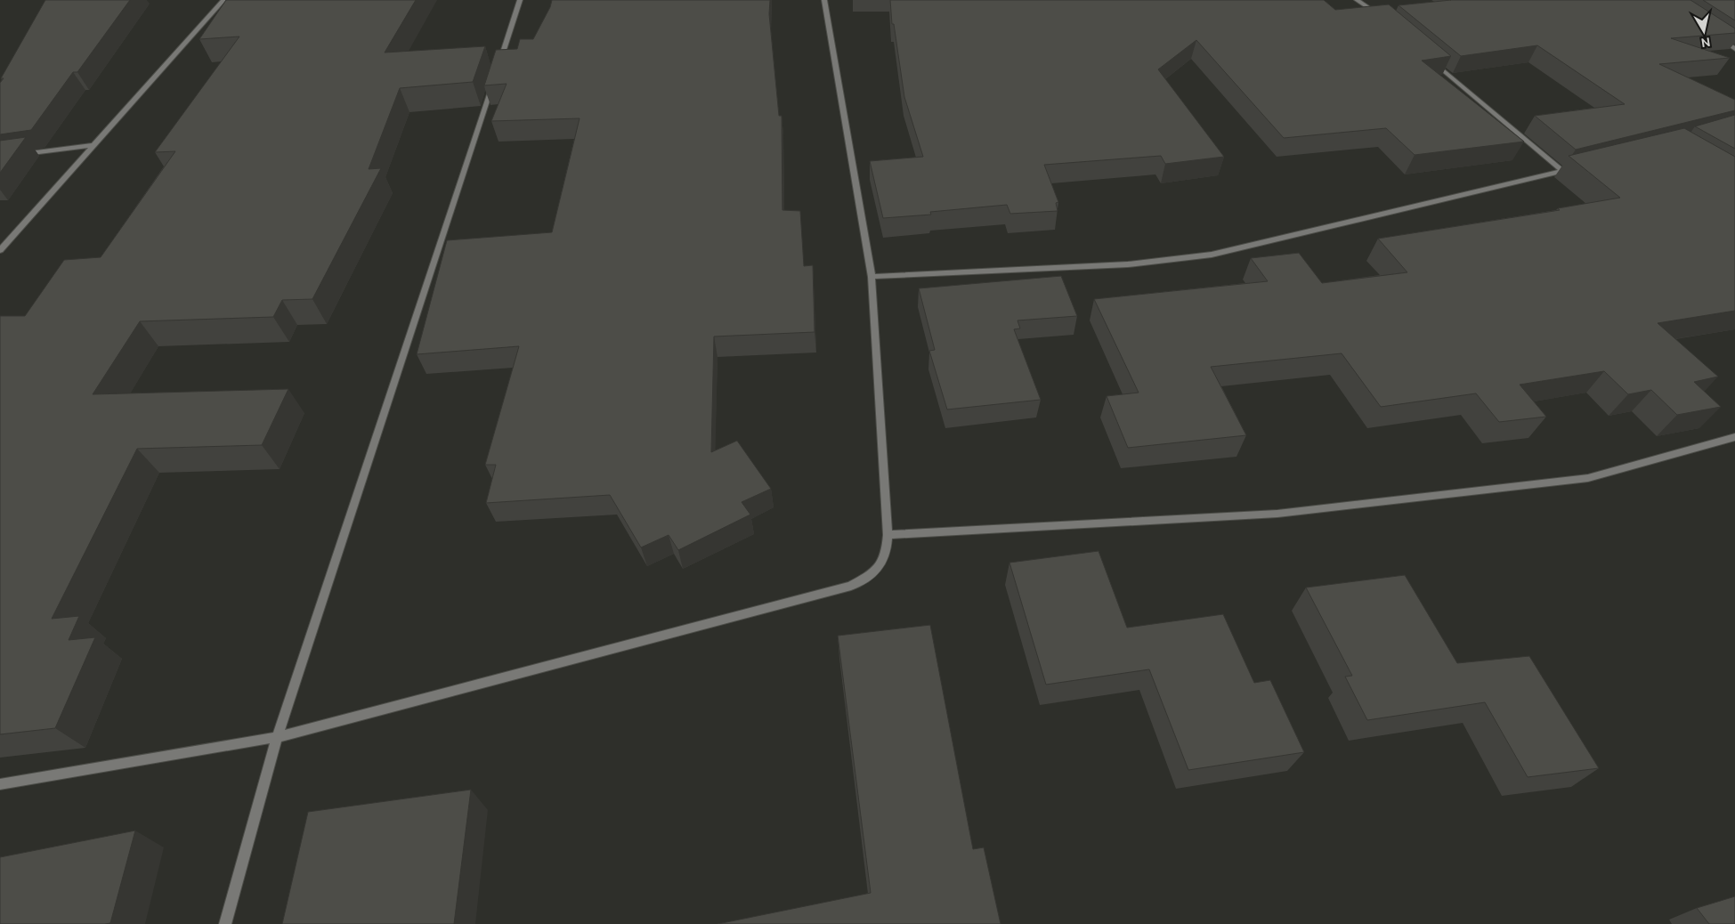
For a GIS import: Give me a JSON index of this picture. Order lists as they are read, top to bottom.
{
  "north": "bottom"
}
